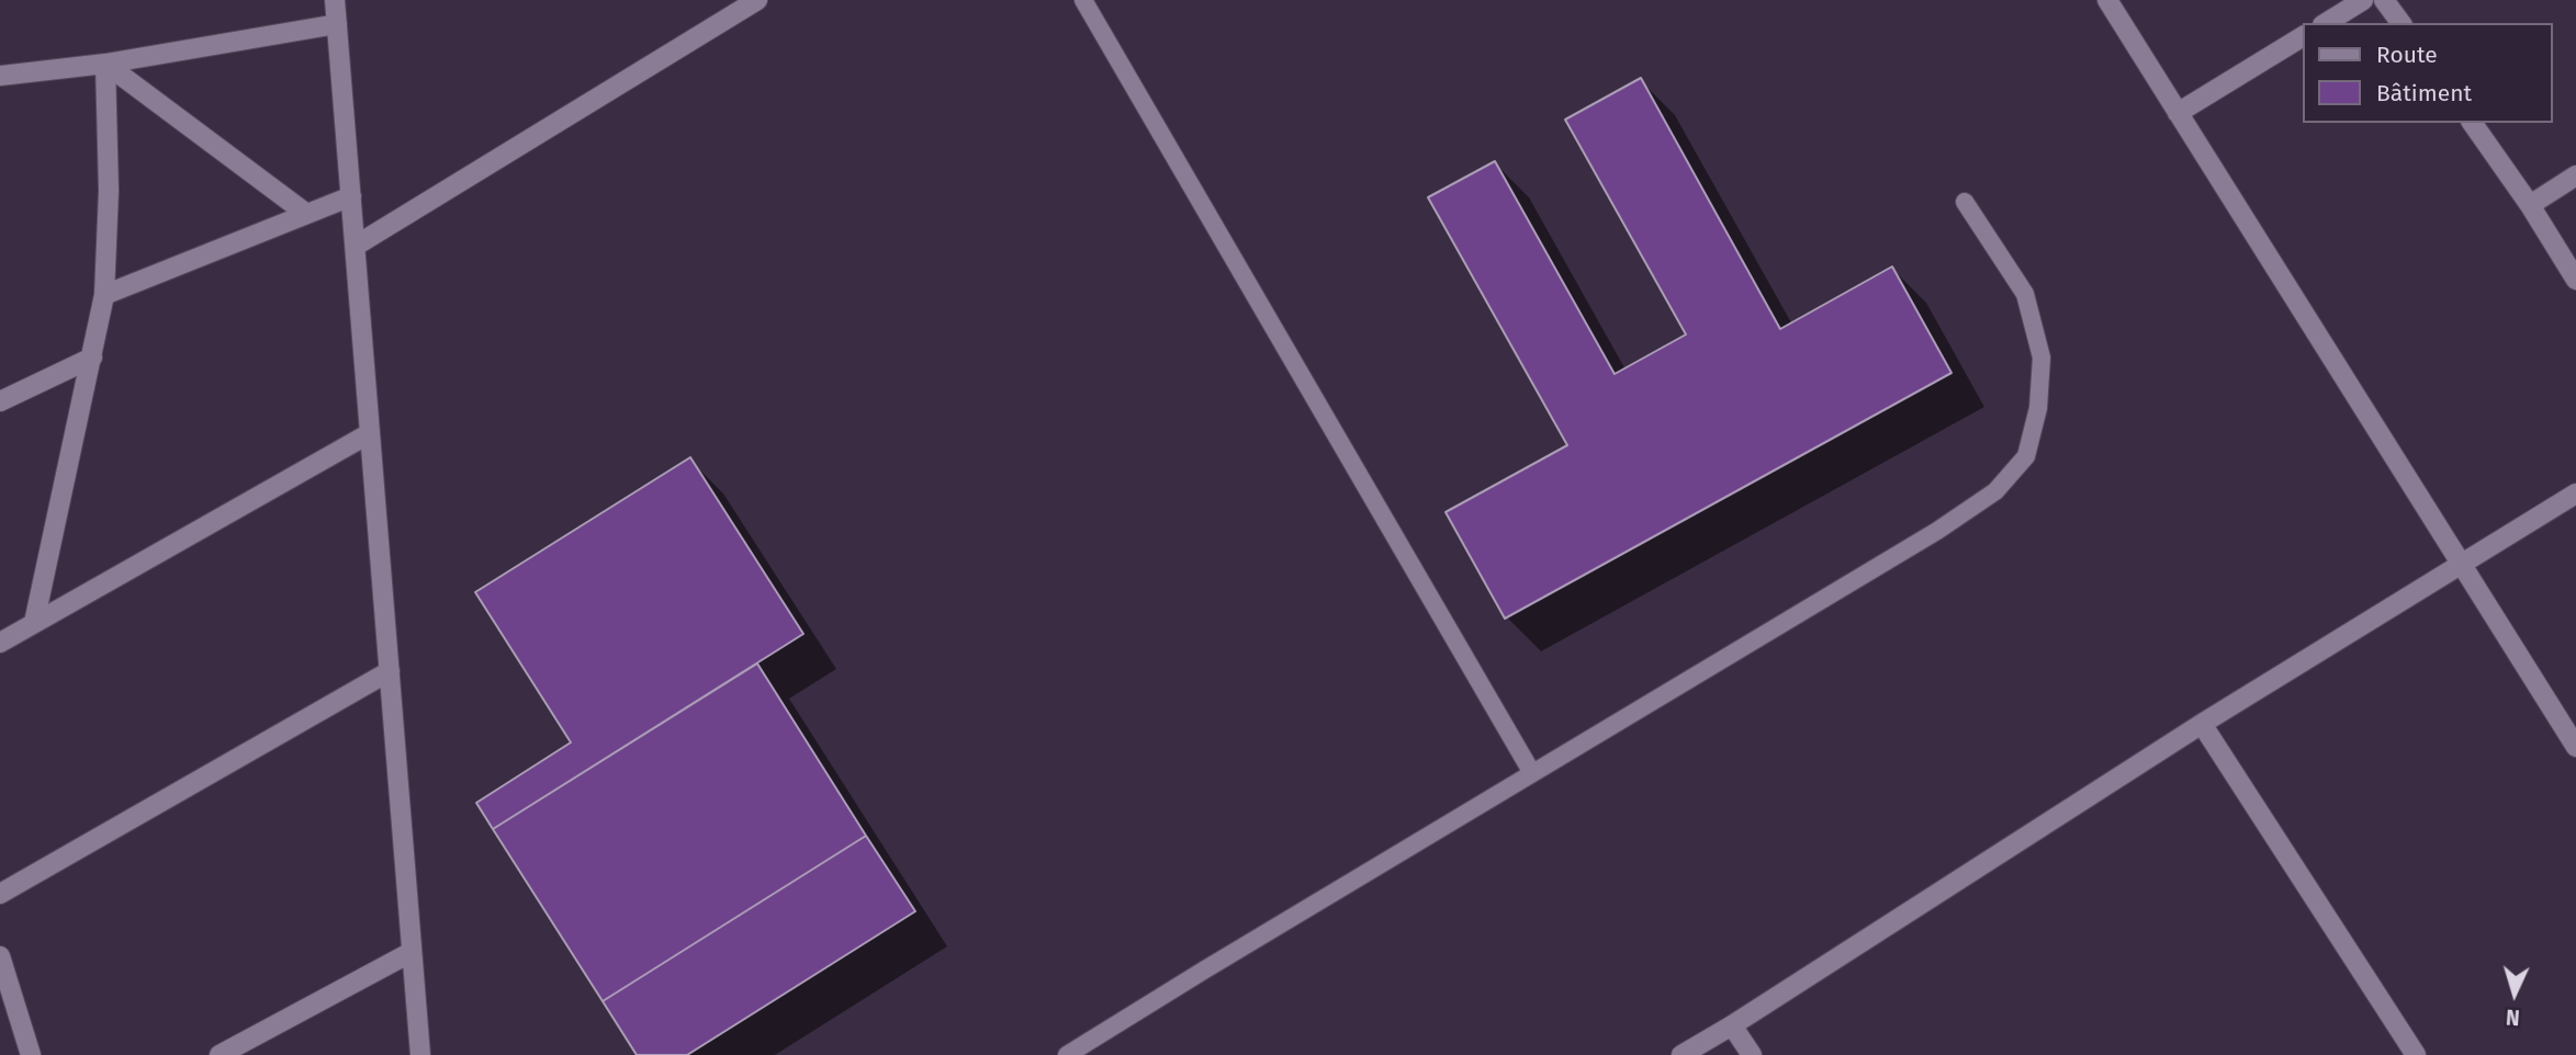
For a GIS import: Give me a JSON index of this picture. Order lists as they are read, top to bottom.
{
  "legend": ["Route", "Bâtiment"],
  "north": "bottom"
}
